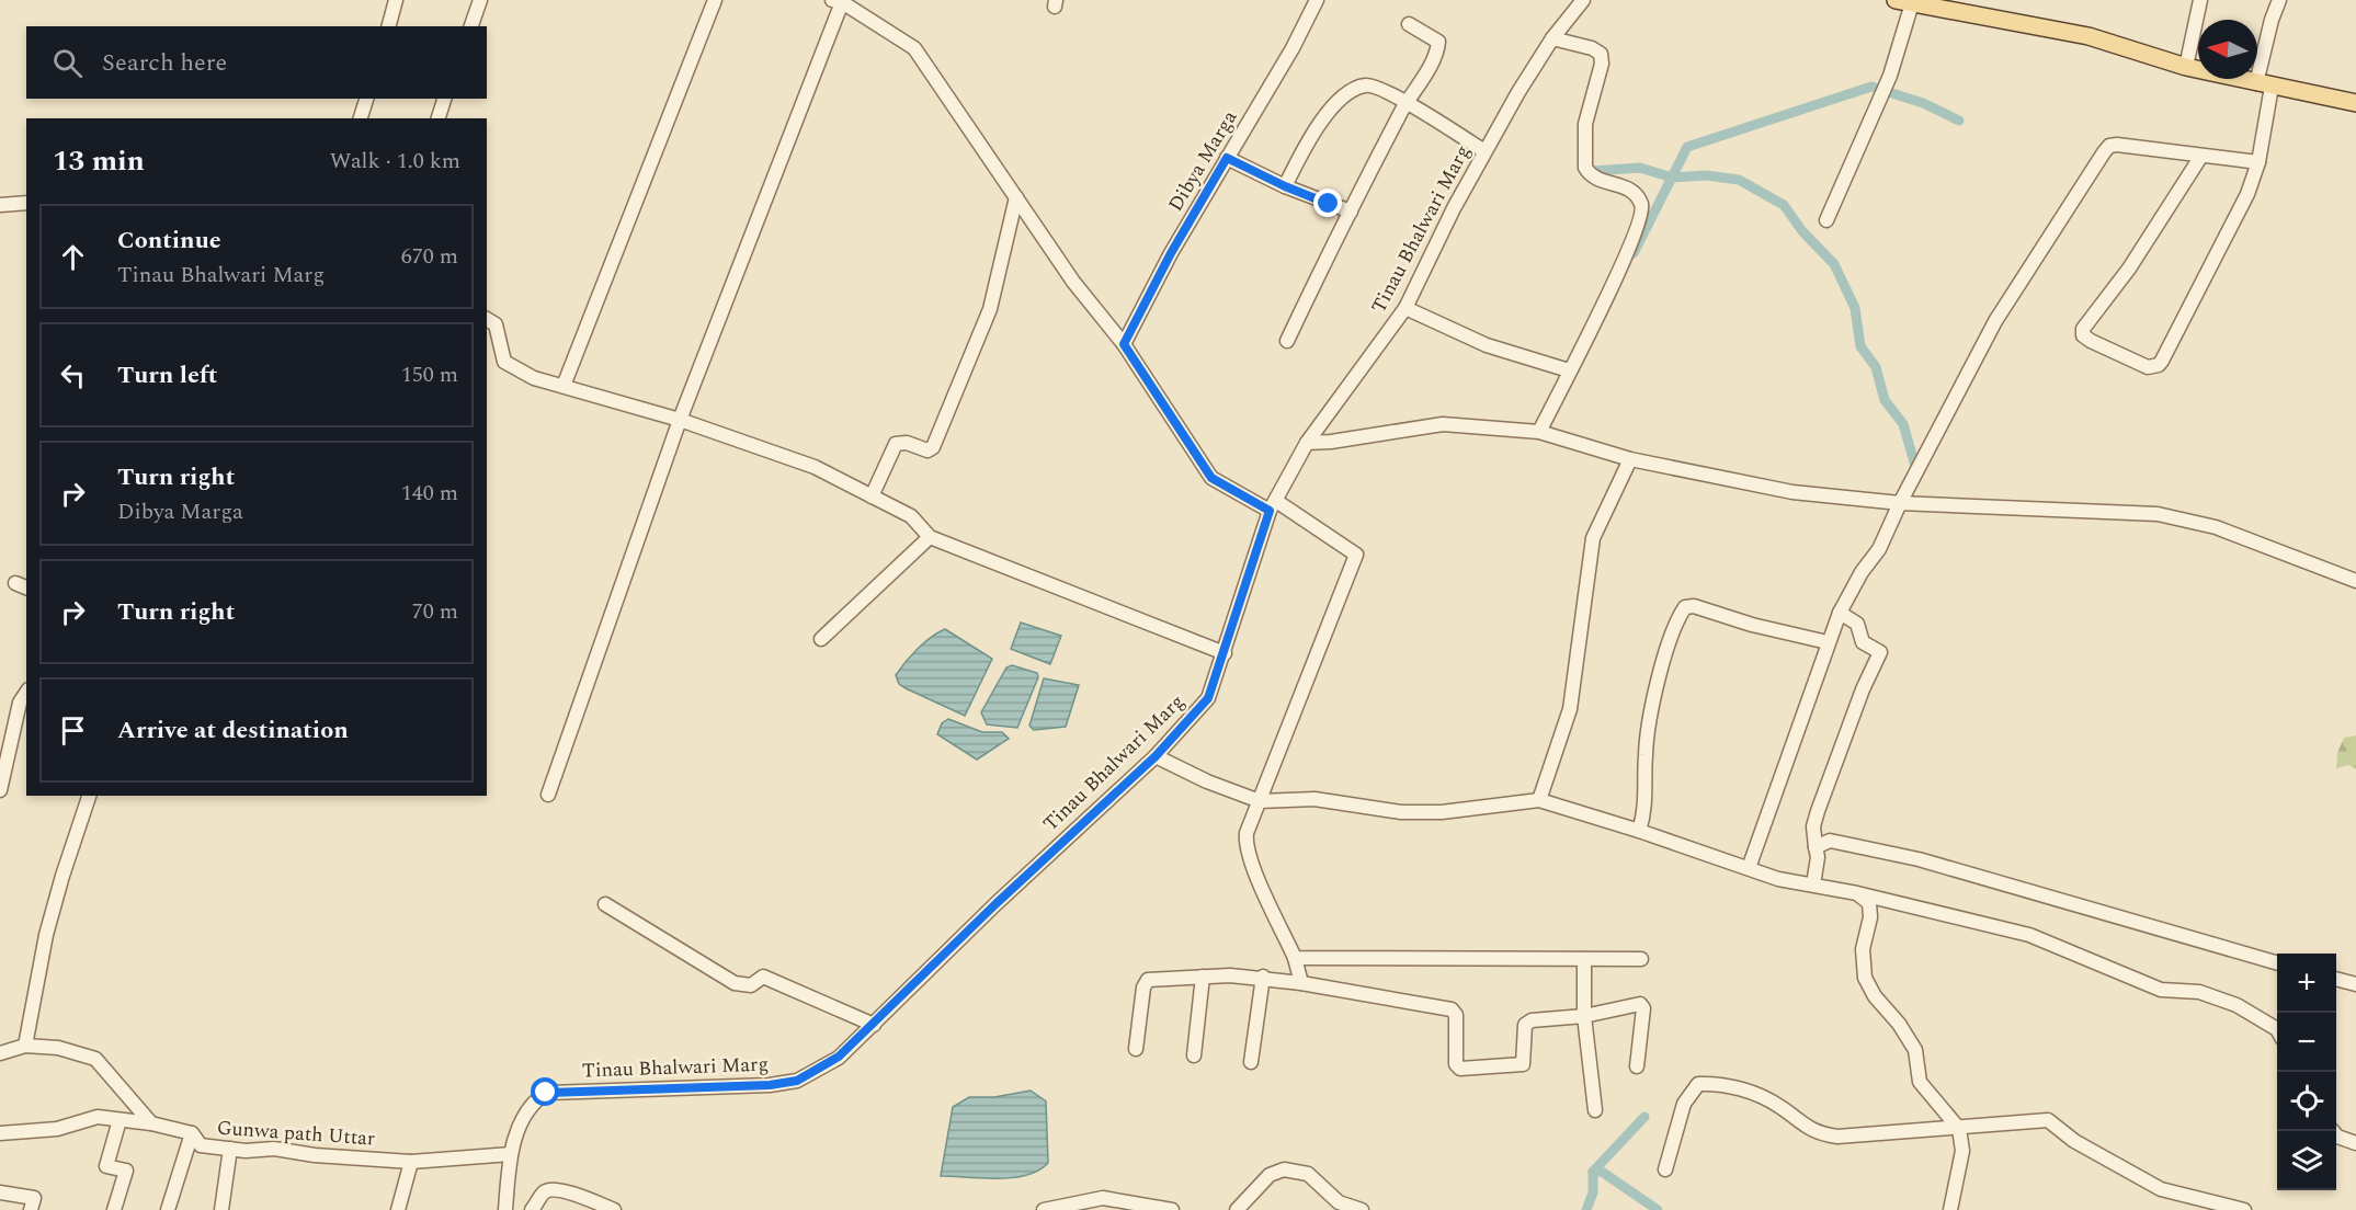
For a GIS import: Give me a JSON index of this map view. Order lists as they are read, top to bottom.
{
  "streets": {
    "street": ["Dibya Marga", "Tinau Bhalwari Marg", "Gunwa path Uttar"]
  },
  "crossings": [
    ["Tinau Bhalwari Marg", "Gunwa path Uttar"]
  ],
  "north": "left",
  "page": {
    "search": "Search here",
    "heading": ["13 min", "Walk · 1.0 km"],
    "list": [
      ["Continue", "Tinau Bhalwari Marg", "670 m"],
      ["Turn left", "150 m"],
      ["Turn right", "Dibya Marga", "140 m"],
      ["Turn right", "70 m"],
      "Arrive at destination"
    ],
    "map_buttons": ["+", "−"]
  }
}
